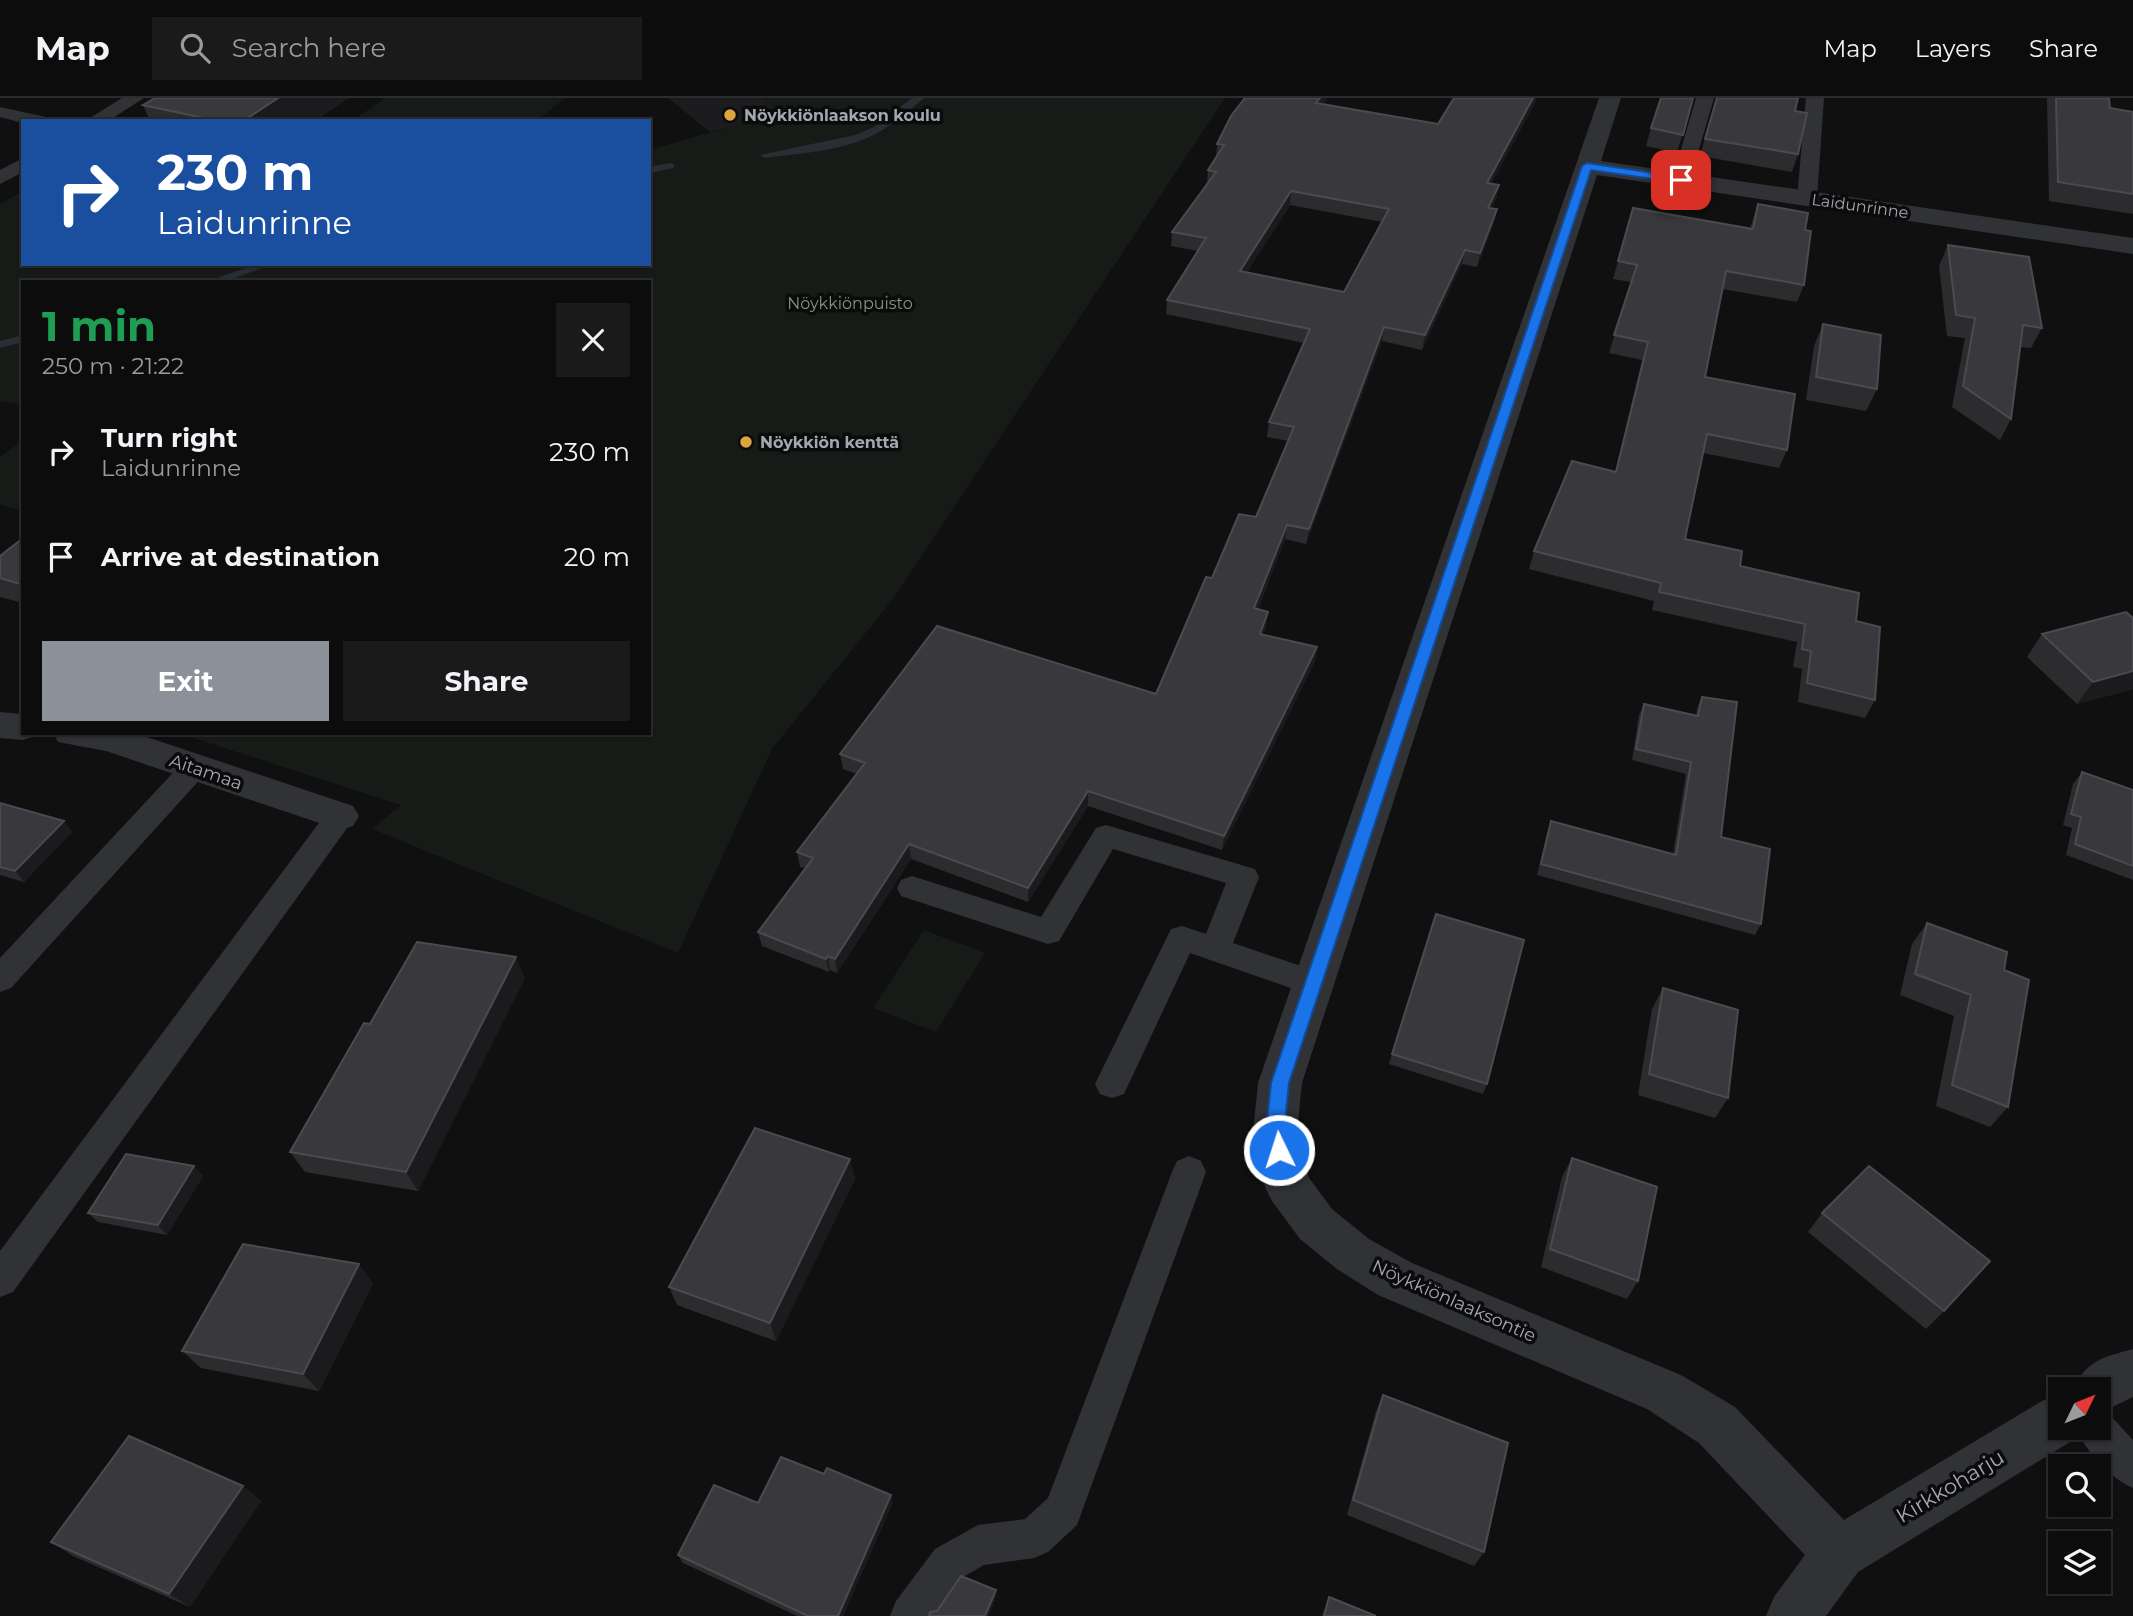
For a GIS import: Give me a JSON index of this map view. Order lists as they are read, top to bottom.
{
  "streets": {
    "street": [
      "Laidunrinne",
      "Aitamaa",
      "Nöykkiönlaaksontie",
      "Kirkkoharju"
    ]
  },
  "crossings": [
    ["Laidunrinne", "Nöykkiönlaaksontie"],
    ["Nöykkiönlaaksontie", "Kirkkoharju"]
  ],
  "parks": ["Nöykkiönpuisto"],
  "places": ["Nöykkiönlaakson koulu", "Nöykkiön kenttä"],
  "north": "top right",
  "page": {
    "header": "Map",
    "search": "Search here",
    "nav": ["Map", "Layers", "Share"],
    "turn": ["230 m", "Laidunrinne"],
    "heading": ["1 min", "250 m · 21:22"],
    "list": [
      {
        "name": "Turn right",
        "note": "Laidunrinne",
        "value": "230 m"
      },
      {
        "name": "Arrive at destination",
        "value": "20 m"
      }
    ],
    "buttons": ["Exit", "Share"]
  }
}
